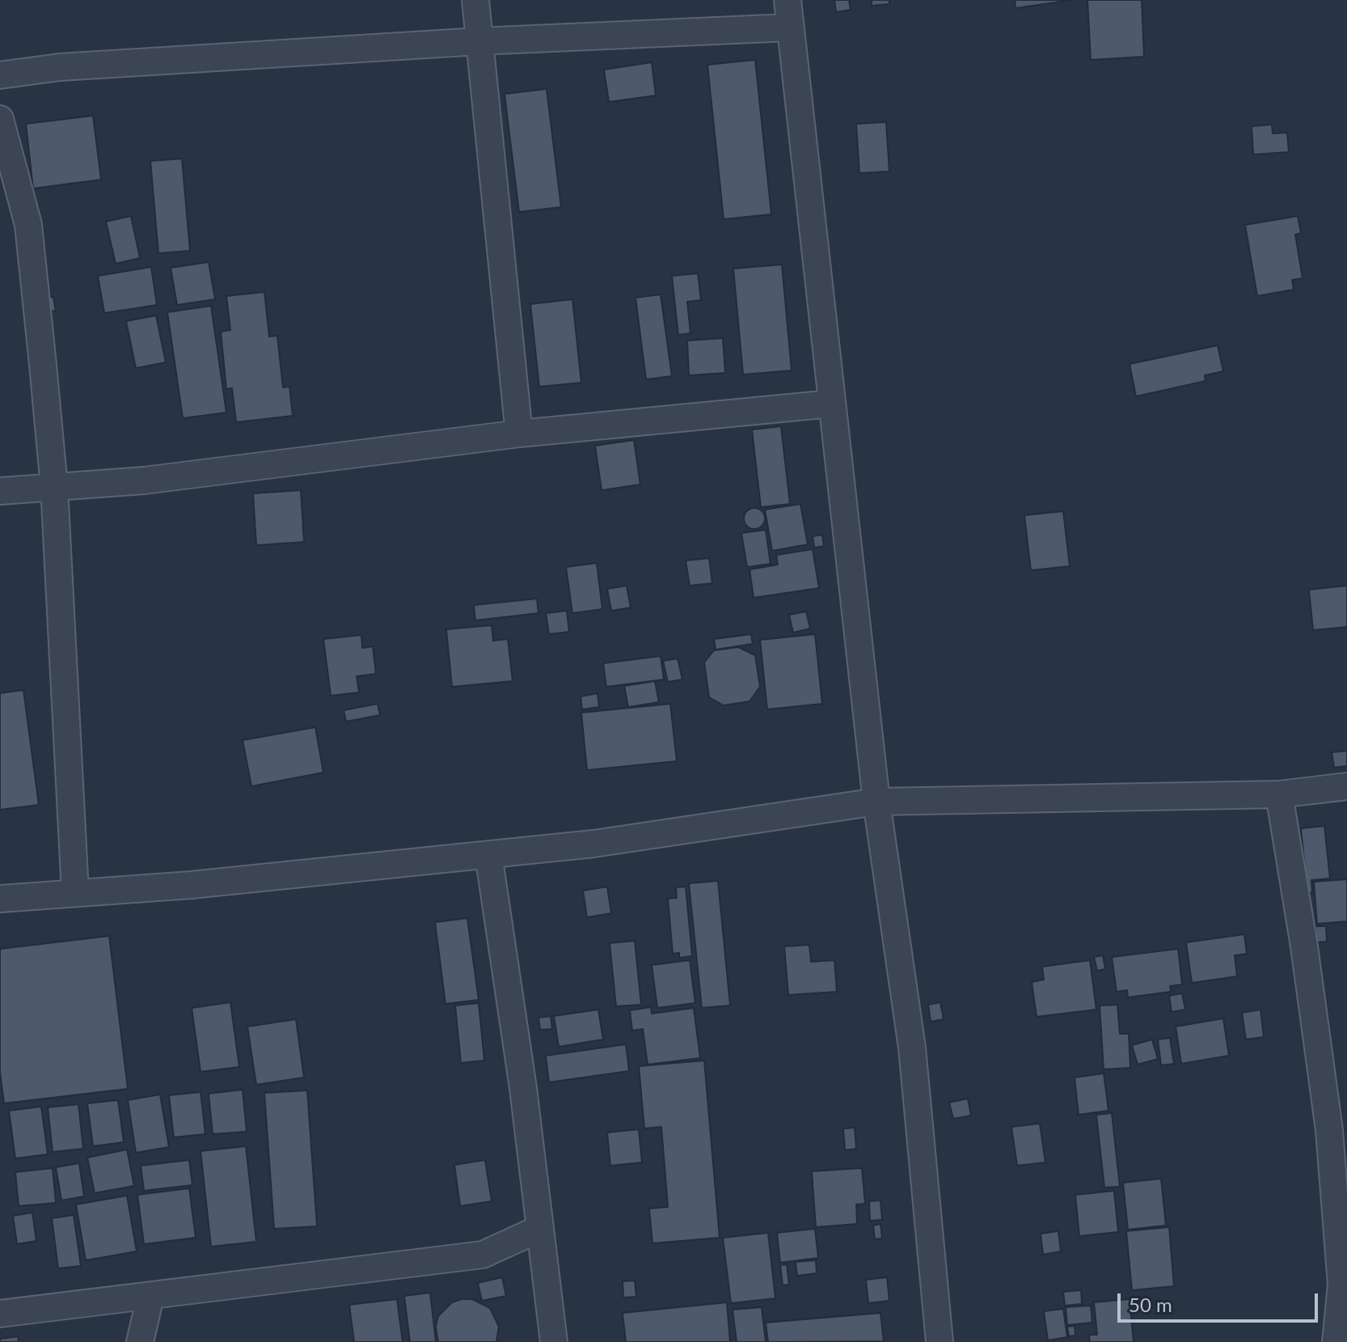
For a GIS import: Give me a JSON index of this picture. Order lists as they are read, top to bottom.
{
  "scale_bar": "50 m"
}
